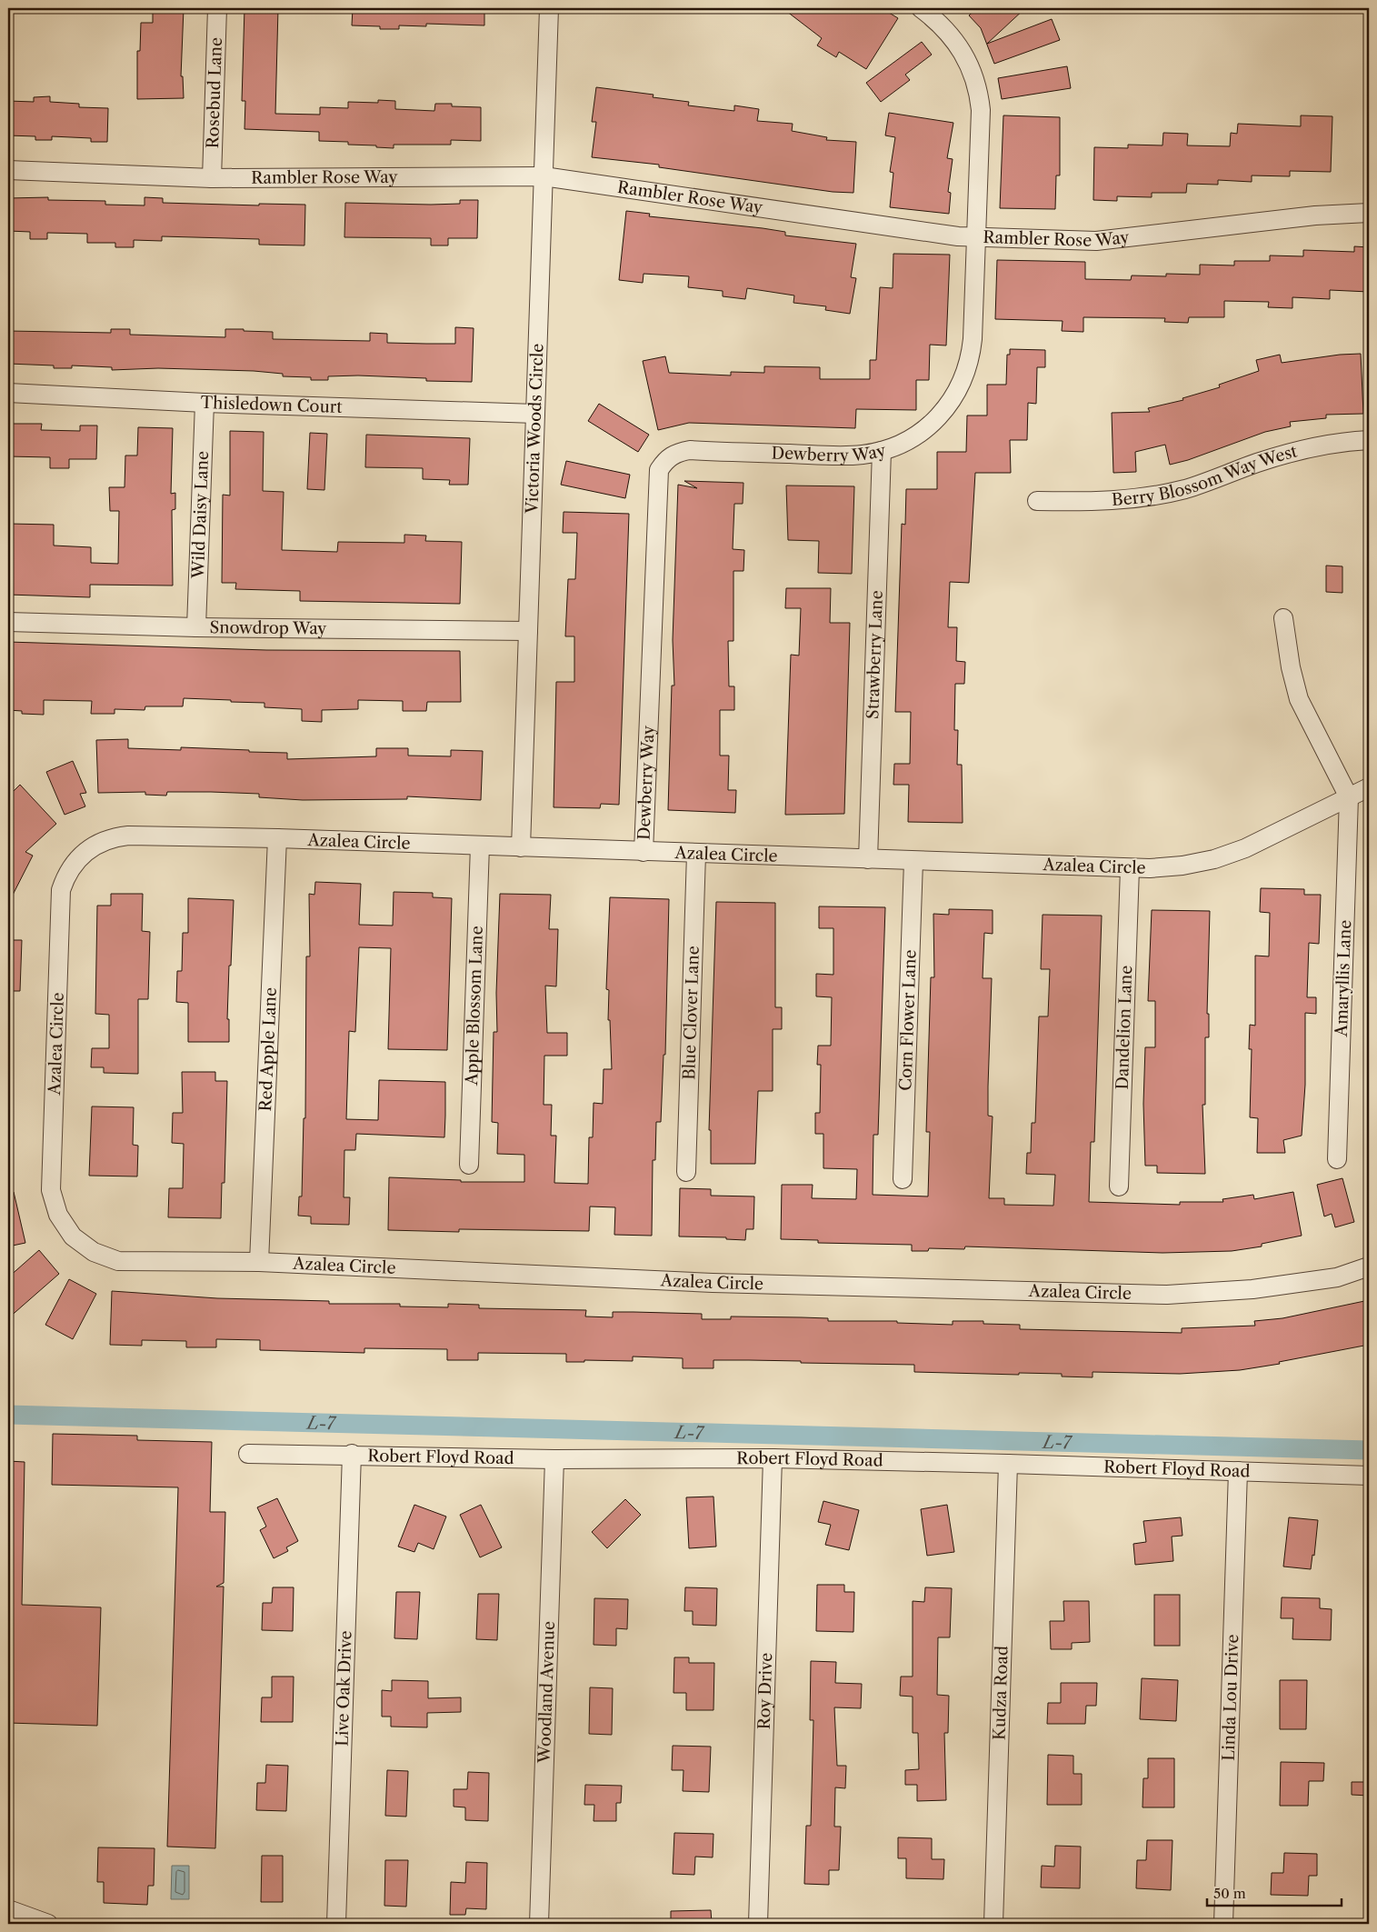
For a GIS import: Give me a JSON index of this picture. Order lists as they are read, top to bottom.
{
  "streets": {
    "street": [
      "Rosebud Lane",
      "Rambler Rose Way",
      "Thisledown Court",
      "Victoria Woods Circle",
      "Dewberry Way",
      "Berry Blossom Way West",
      "Wild Daisy Lane",
      "Snowdrop Way",
      "Strawberry Lane",
      "Azalea Circle",
      "Amaryllis Lane",
      "Apple Blossom Lane",
      "Blue Clover Lane",
      "Corn Flower Lane",
      "Dandelion Lane",
      "Red Apple Lane",
      "Robert Floyd Road",
      "Live Oak Drive",
      "Roy Drive",
      "Woodland Avenue",
      "Kudza Road",
      "Linda Lou Drive"
    ]
  },
  "crossings": [
    ["Rosebud Lane", "Rambler Rose Way"],
    ["Rambler Rose Way", "Victoria Woods Circle"],
    ["Rambler Rose Way", "Dewberry Way"],
    ["Thisledown Court", "Victoria Woods Circle"],
    ["Thisledown Court", "Wild Daisy Lane"],
    ["Victoria Woods Circle", "Snowdrop Way"],
    ["Victoria Woods Circle", "Azalea Circle"],
    ["Dewberry Way", "Strawberry Lane"],
    ["Dewberry Way", "Azalea Circle"],
    ["Wild Daisy Lane", "Snowdrop Way"],
    ["Strawberry Lane", "Azalea Circle"],
    ["Azalea Circle", "Amaryllis Lane"],
    ["Azalea Circle", "Apple Blossom Lane"],
    ["Azalea Circle", "Blue Clover Lane"],
    ["Azalea Circle", "Corn Flower Lane"],
    ["Azalea Circle", "Dandelion Lane"],
    ["Azalea Circle", "Red Apple Lane"],
    ["Robert Floyd Road", "Live Oak Drive"],
    ["Robert Floyd Road", "Roy Drive"],
    ["Robert Floyd Road", "Woodland Avenue"],
    ["Robert Floyd Road", "Kudza Road"],
    ["Robert Floyd Road", "Linda Lou Drive"]
  ],
  "water": ["L-7"],
  "scale_bar": "50 m"
}
